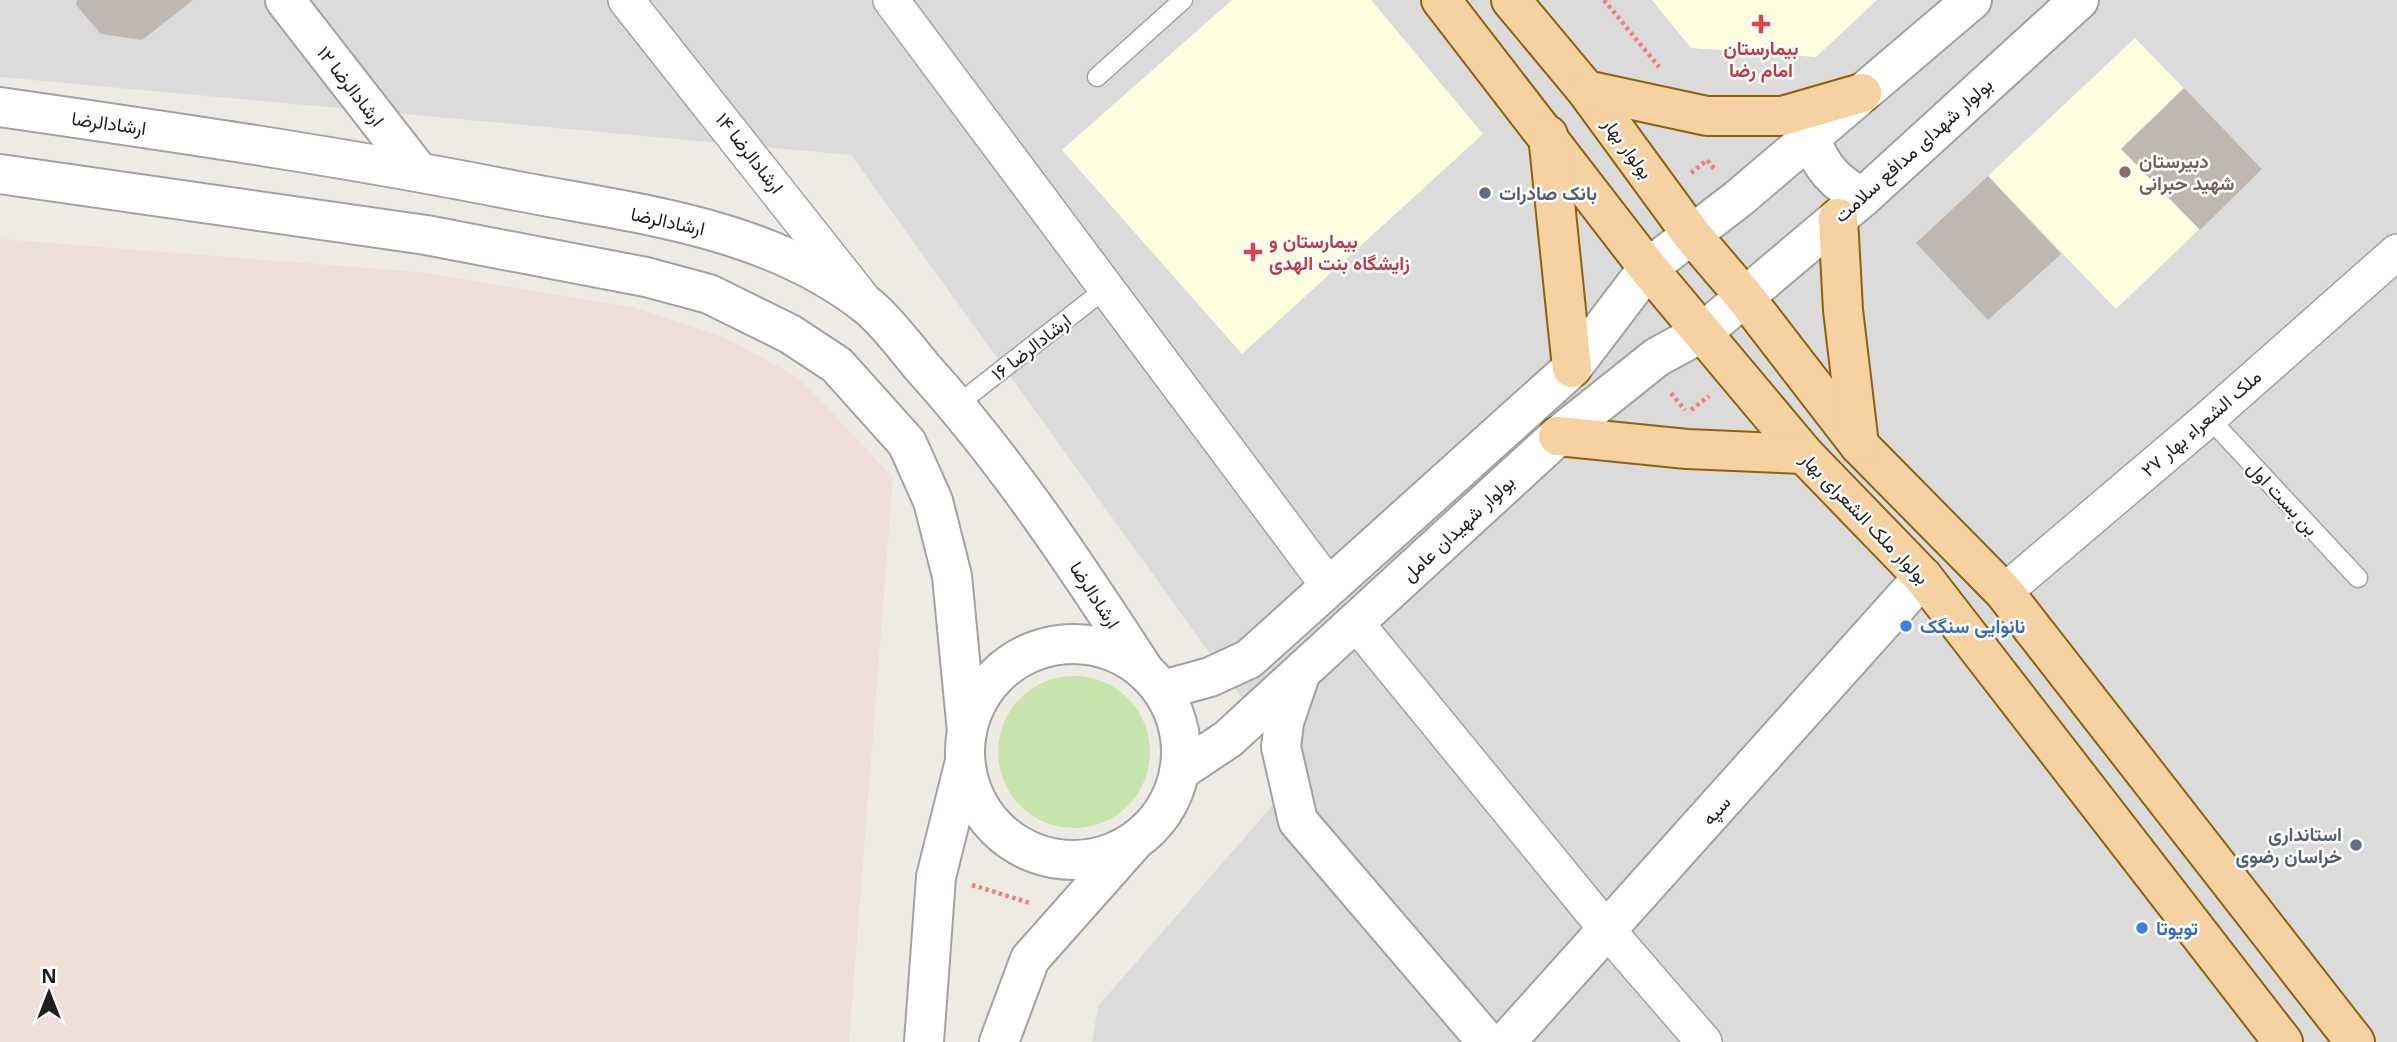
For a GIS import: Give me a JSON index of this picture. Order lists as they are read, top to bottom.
{
  "streets": {
    "main road": ["بولوار بهار", "بولوار ملک الشعرای بهار"],
    "street": [
      "ارشادالرضا ١٢",
      "ارشادالرضا",
      "بولوار شهدای مدافع سلامت",
      "ارشادالرضا ۱۴",
      "ملک الشعراء بهار ۲۷",
      "بولوار شهیدان عامل",
      "سپه"
    ],
    "lane": ["ارشادالرضا ۱۶", "بن بست اول"]
  },
  "crossings": [
    ["ارشادالرضا ١٢", "ارشادالرضا"],
    ["ارشادالرضا", "ارشادالرضا ۱۴"],
    ["ارشادالرضا", "ارشادالرضا ۱۶"],
    ["ارشادالرضا", "بولوار شهیدان عامل"],
    ["بولوار بهار", "بولوار شهدای مدافع سلامت"],
    ["بولوار بهار", "بولوار شهیدان عامل"],
    ["بولوار شهدای مدافع سلامت", "بولوار شهیدان عامل"],
    ["ملک الشعراء بهار ۲۷", "بن بست اول"],
    ["بولوار ملک الشعرای بهار", "بولوار شهیدان عامل"],
    ["بولوار ملک الشعرای بهار", "سپه"]
  ],
  "places": {
    "health": ["بیمارستان امام رضا", "بیمارستان و زایشگاه بنت الهدی"],
    "other": [
      "دبیرستان شهید حبرانی",
      "بانک صادرات",
      "نانوایی سنگک",
      "استانداری خراسان رضوی",
      "تویوتا"
    ]
  },
  "north": "top"
}
